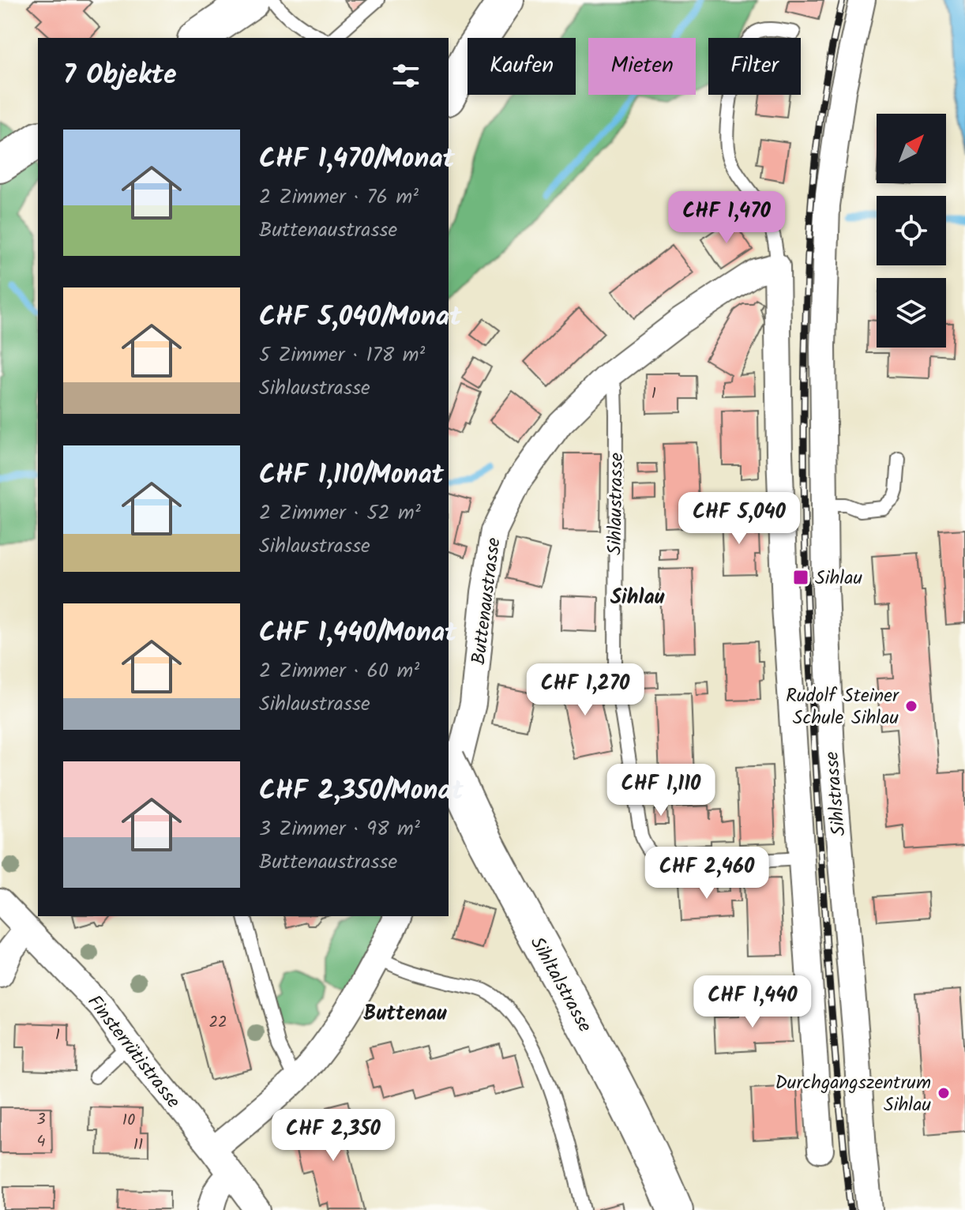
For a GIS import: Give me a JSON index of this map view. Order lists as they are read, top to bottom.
{
  "streets": {
    "main road": ["Sihltalstrasse"],
    "street": ["Buttenaustrasse", "Sihlstrasse", "Finsterrütistrasse"],
    "lane": ["Sihlaustrasse"]
  },
  "crossings": [
    ["Sihlaustrasse", "Buttenaustrasse"]
  ],
  "districts": ["Sihlau", "Buttenau"],
  "places": {
    "transit": ["Sihlau"],
    "other": ["Rudolf Steiner Schule Sihlau", "Durchgangszentrum Sihlau"]
  },
  "house_numbers": [
    "1",
    "22",
    "1",
    "3",
    "10",
    "4",
    "11"
  ],
  "north": "top right",
  "page": {
    "chip": ["Kaufen", "Mieten", "Filter"],
    "heading": "7 Objekte",
    "list": [
      {
        "name": "CHF 1,470/Monat",
        "note": "2 Zimmer · 76 m² · Buttenaustrasse"
      },
      {
        "name": "CHF 5,040/Monat",
        "note": "5 Zimmer · 178 m² · Sihlaustrasse"
      },
      {
        "name": "CHF 1,110/Monat",
        "note": "2 Zimmer · 52 m² · Sihlaustrasse"
      },
      {
        "name": "CHF 1,440/Monat",
        "note": "2 Zimmer · 60 m² · Sihlaustrasse"
      },
      {
        "name": "CHF 2,350/Monat",
        "note": "3 Zimmer · 98 m² · Buttenaustrasse"
      }
    ],
    "price": [
      "CHF 1,470",
      "CHF 5,040",
      "CHF 1,270",
      "CHF 1,110",
      "CHF 2,460",
      "CHF 1,440",
      "CHF 2,350"
    ]
  }
}
